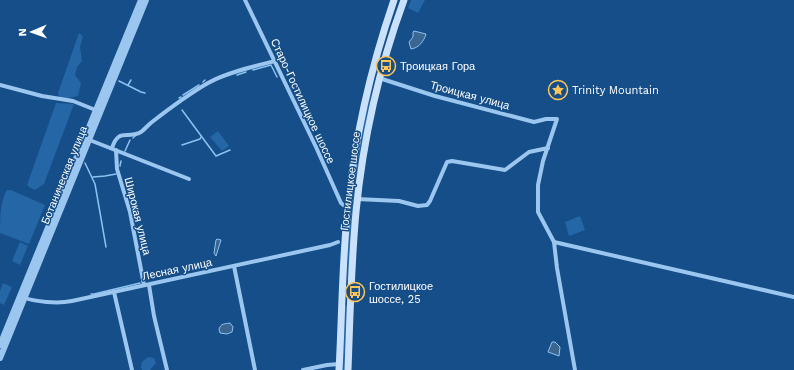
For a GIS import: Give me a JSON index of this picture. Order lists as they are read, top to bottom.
{
  "streets": {
    "main road": ["Гостилицкое шоссе"],
    "street": [
      "Троицкая улица",
      "Старо-Гостилицкое шоссе",
      "Ботаническая улица",
      "Широкая улица",
      "Лесная улица"
    ]
  },
  "crossings": [
    ["Троицкая улица", "Гостилицкое шоссе"],
    ["Старо-Гостилицкое шоссе", "Гостилицкое шоссе"],
    ["Ботаническая улица", "Лесная улица"],
    ["Широкая улица", "Лесная улица"]
  ],
  "places": {
    "bus stop": ["Троицкая Гора", "Гостилицкое шоссе, 25"],
    "place": ["Trinity Mountain"]
  },
  "north": "left"
}
